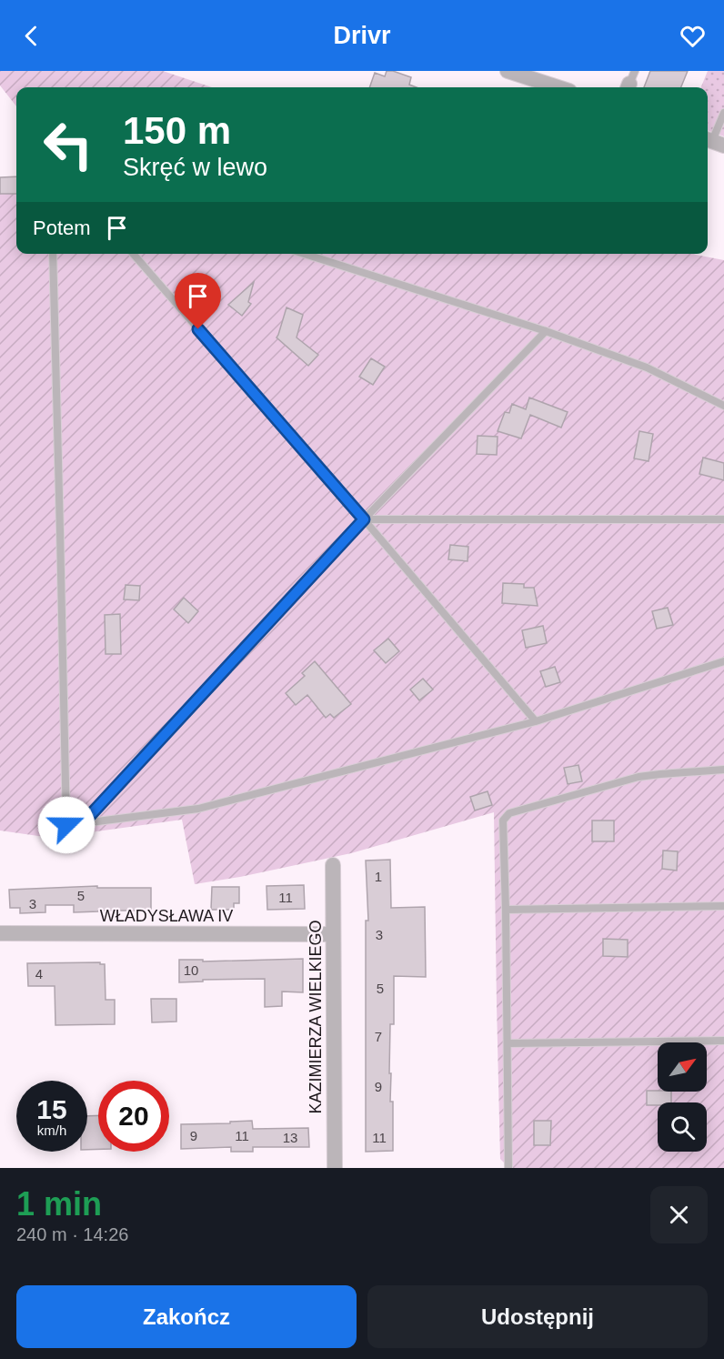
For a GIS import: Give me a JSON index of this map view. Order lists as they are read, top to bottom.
{
  "streets": {
    "street": ["WŁADYSŁAWA IV", "KAZIMIERZA WIELKIEGO"]
  },
  "crossings": [
    ["WŁADYSŁAWA IV", "KAZIMIERZA WIELKIEGO"]
  ],
  "house_numbers": [
    "1",
    "5",
    "11",
    "3",
    "3",
    "10",
    "4",
    "5",
    "7",
    "9",
    "9",
    "11",
    "13",
    "11"
  ],
  "north": "top right",
  "page": {
    "header": "Drivr",
    "turn": ["150 m", "Skręć w lewo"],
    "then": "Potem",
    "speed": "15 km/h",
    "limit": "20",
    "heading": ["1 min", "240 m · 14:26"],
    "buttons": ["Zakończ", "Udostępnij"]
  }
}
